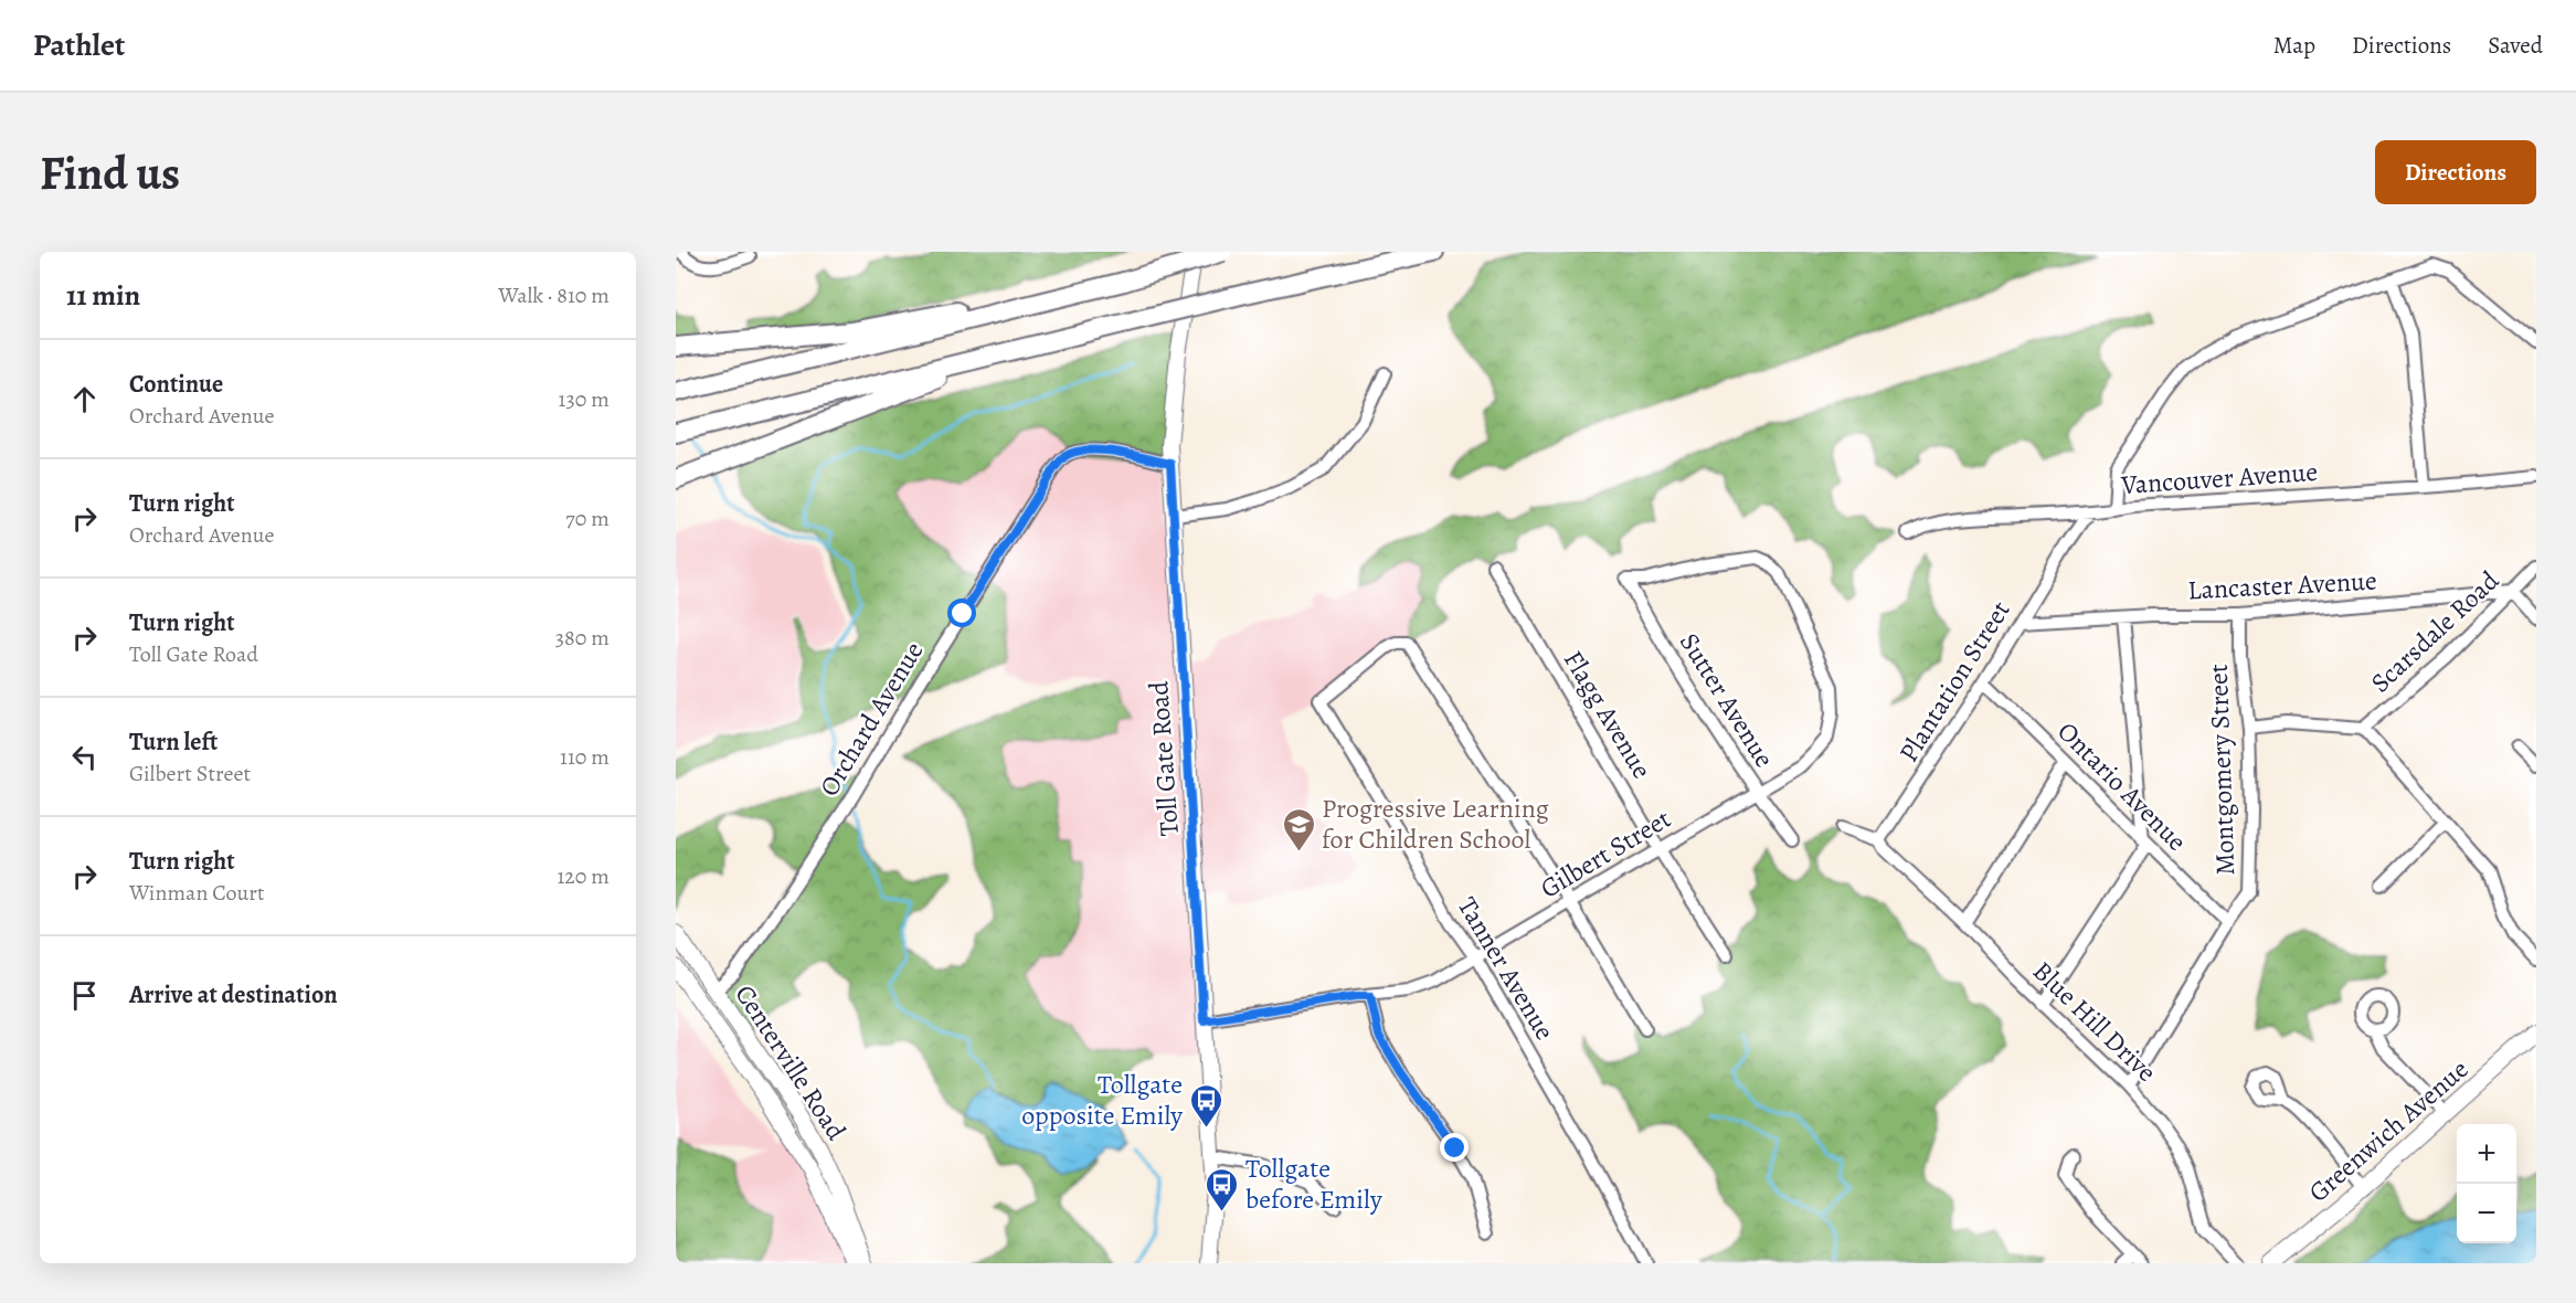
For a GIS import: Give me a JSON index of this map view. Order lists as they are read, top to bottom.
{
  "streets": {
    "main road": ["Toll Gate Road", "Centerville Road", "Greenwich Avenue"],
    "street": [
      "Vancouver Avenue",
      "Lancaster Avenue",
      "Scarsdale Road",
      "Plantation Street",
      "Sutter Avenue",
      "Flagg Avenue",
      "Orchard Avenue",
      "Montgomery Street",
      "Ontario Avenue",
      "Gilbert Street",
      "Tanner Avenue",
      "Blue Hill Drive"
    ]
  },
  "crossings": [
    ["Vancouver Avenue", "Plantation Street"],
    ["Lancaster Avenue", "Scarsdale Road"],
    ["Lancaster Avenue", "Plantation Street"],
    ["Lancaster Avenue", "Montgomery Street"],
    ["Plantation Street", "Ontario Avenue"],
    ["Plantation Street", "Blue Hill Drive"],
    ["Sutter Avenue", "Gilbert Street"],
    ["Flagg Avenue", "Gilbert Street"],
    ["Orchard Avenue", "Toll Gate Road"],
    ["Orchard Avenue", "Centerville Road"],
    ["Toll Gate Road", "Gilbert Street"],
    ["Montgomery Street", "Ontario Avenue"],
    ["Montgomery Street", "Blue Hill Drive"],
    ["Gilbert Street", "Tanner Avenue"]
  ],
  "places": {
    "school or university": ["Progressive Learning for Children School"],
    "bus stop": ["Tollgate opposite Emily", "Tollgate before Emily"]
  },
  "page": {
    "header": "Pathlet",
    "nav": ["Map", "Directions", "Saved"],
    "buttons": "Directions",
    "title": "Find us",
    "heading": ["11 min", "Walk · 810 m"],
    "list": [
      ["Continue", "Orchard Avenue", "130 m"],
      ["Turn right", "Orchard Avenue", "70 m"],
      ["Turn right", "Toll Gate Road", "380 m"],
      ["Turn left", "Gilbert Street", "110 m"],
      ["Turn right", "Winman Court", "120 m"],
      "Arrive at destination"
    ],
    "map_buttons": ["+", "−"]
  }
}
